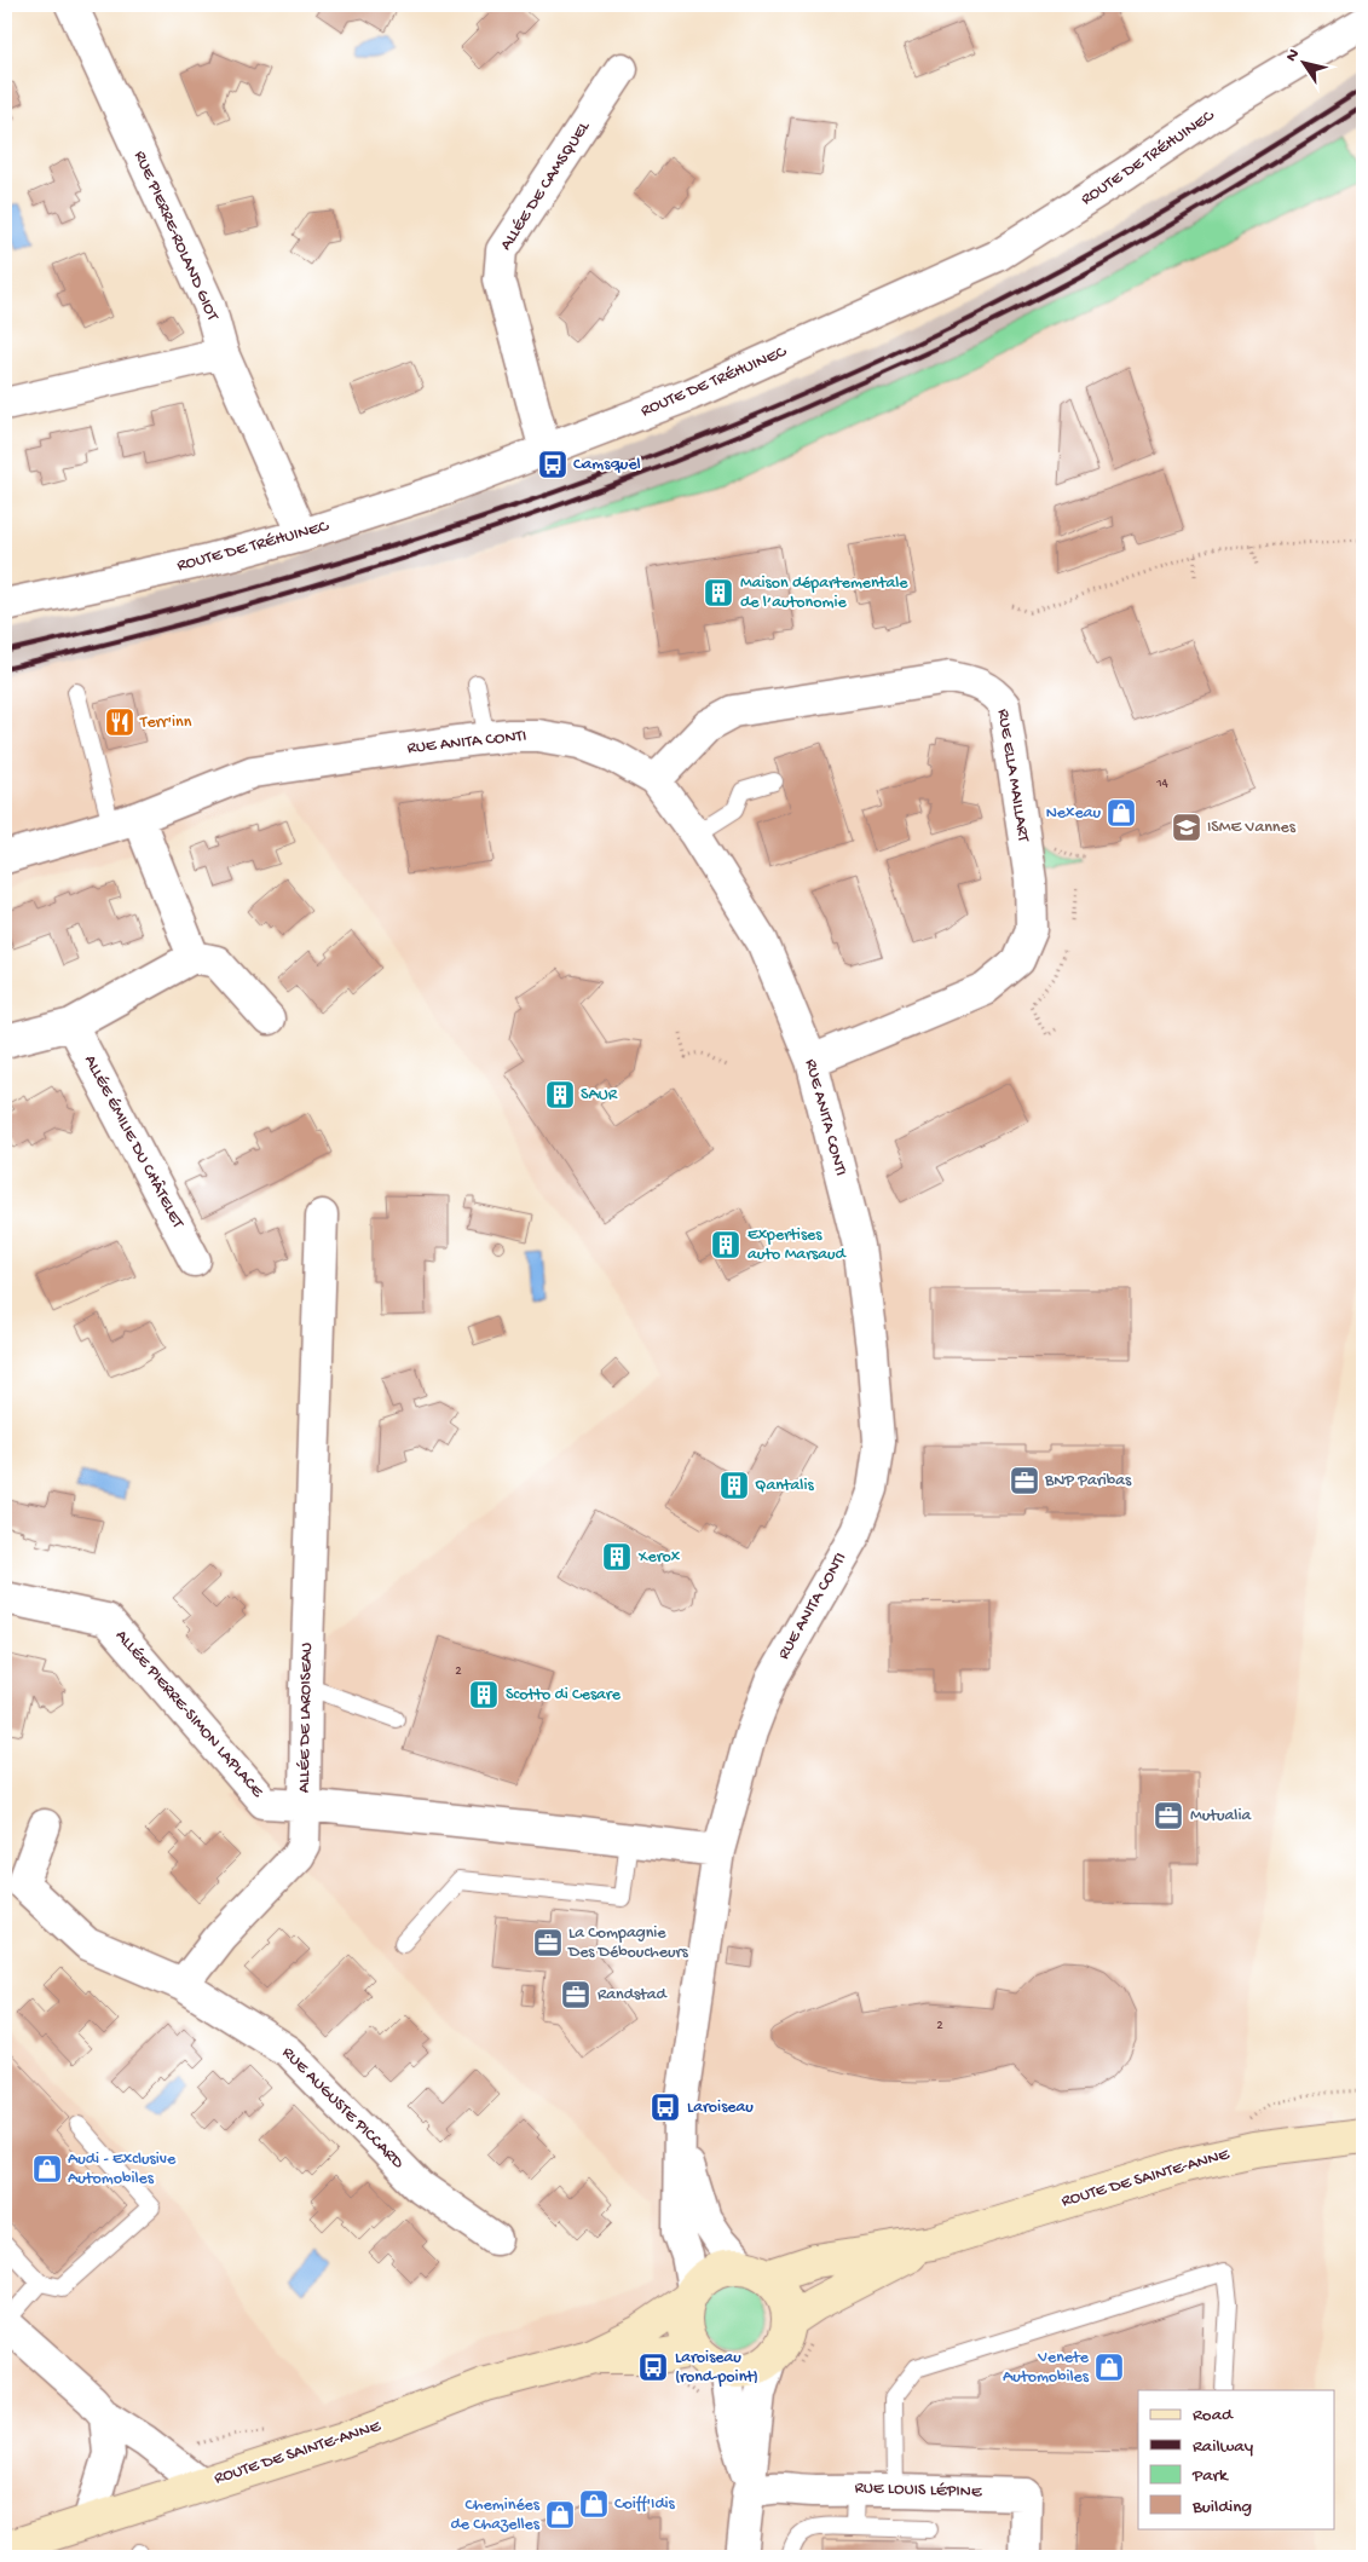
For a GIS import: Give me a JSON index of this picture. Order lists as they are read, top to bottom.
{
  "streets": {
    "main road": ["ROUTE DE SAINTE-ANNE"],
    "street": [
      "ROUTE DE TRÉHUINEC",
      "ALLÉE DE CAMSQUEL",
      "RUE PIERRE-ROLAND GIOT",
      "RUE ANITA CONTI",
      "RUE ELLA MAILLART",
      "ALLÉE ÉMILIE DU CHÂTELET",
      "ALLÉE PIERRE-SIMON LAPLACE",
      "ALLÉE DE LAROISEAU",
      "RUE AUGUSTE PICCARD",
      "RUE LOUIS LÉPINE"
    ]
  },
  "crossings": [
    ["ROUTE DE TRÉHUINEC", "ALLÉE DE CAMSQUEL"],
    ["ROUTE DE TRÉHUINEC", "RUE PIERRE-ROLAND GIOT"],
    ["RUE ANITA CONTI", "RUE ELLA MAILLART"],
    ["RUE ANITA CONTI", "ALLÉE DE LAROISEAU"],
    ["RUE ANITA CONTI", "ROUTE DE SAINTE-ANNE"],
    ["ALLÉE PIERRE-SIMON LAPLACE", "ALLÉE DE LAROISEAU"]
  ],
  "places": {
    "bus stop": ["Camsquel", "Laroiseau", "Laroiseau (rond-point)"],
    "building": [
      "Maison départementale de l’autonomie",
      "SAUR",
      "Expertises auto Marsaud",
      "Qantalis",
      "Xerox",
      "Scotto di Cesare"
    ],
    "restaurant": ["Terr'inn"],
    "shop": [
      "Nexeau",
      "Audi - Exclusive Automobiles",
      "Venete Automobiles",
      "Coiff'Idis",
      "Cheminées de Chazelles"
    ],
    "school or university": ["ISME Vannes"],
    "office": [
      "BNP Paribas",
      "Mutualia",
      "La Compagnie Des Déboucheurs",
      "Randstad"
    ]
  },
  "house_numbers": ["14", "2", "2"],
  "legend": [
    "Road",
    "Railway",
    "Park",
    "Building"
  ],
  "north": "top left"
}
